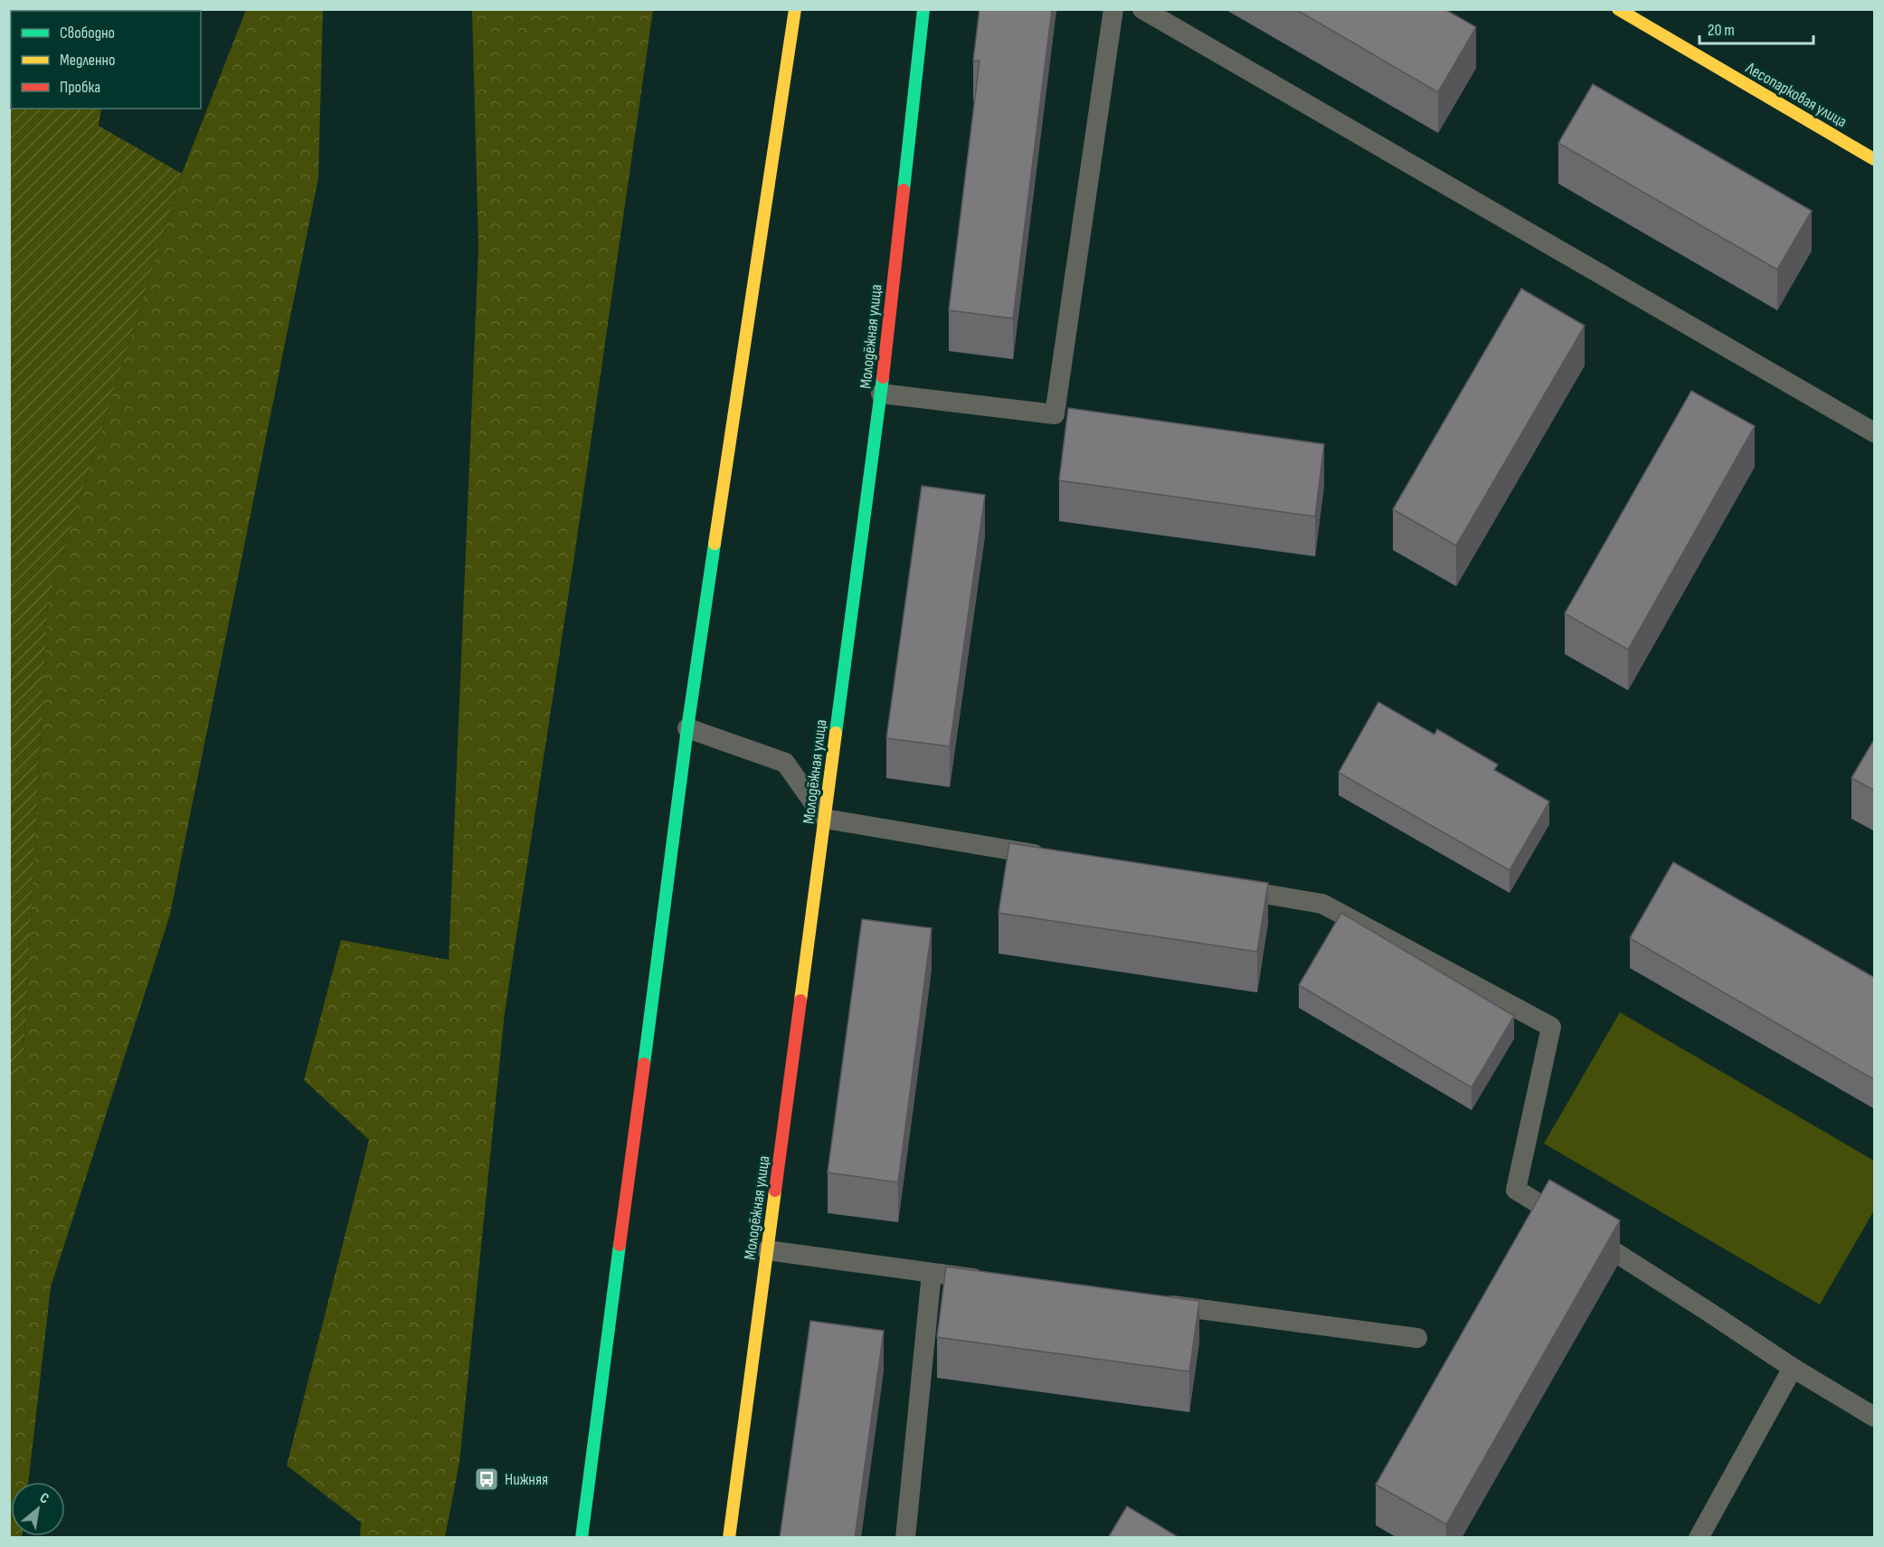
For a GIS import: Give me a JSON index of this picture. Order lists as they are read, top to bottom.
{
  "streets": {
    "street": ["Лесопарковая улица", "Молодёжная улица"]
  },
  "places": {
    "bus stop": ["Нижняя"]
  },
  "legend": ["Свободно", "Медленно", "Пробка"],
  "scale_bar": "20 m",
  "north": "top right"
}
